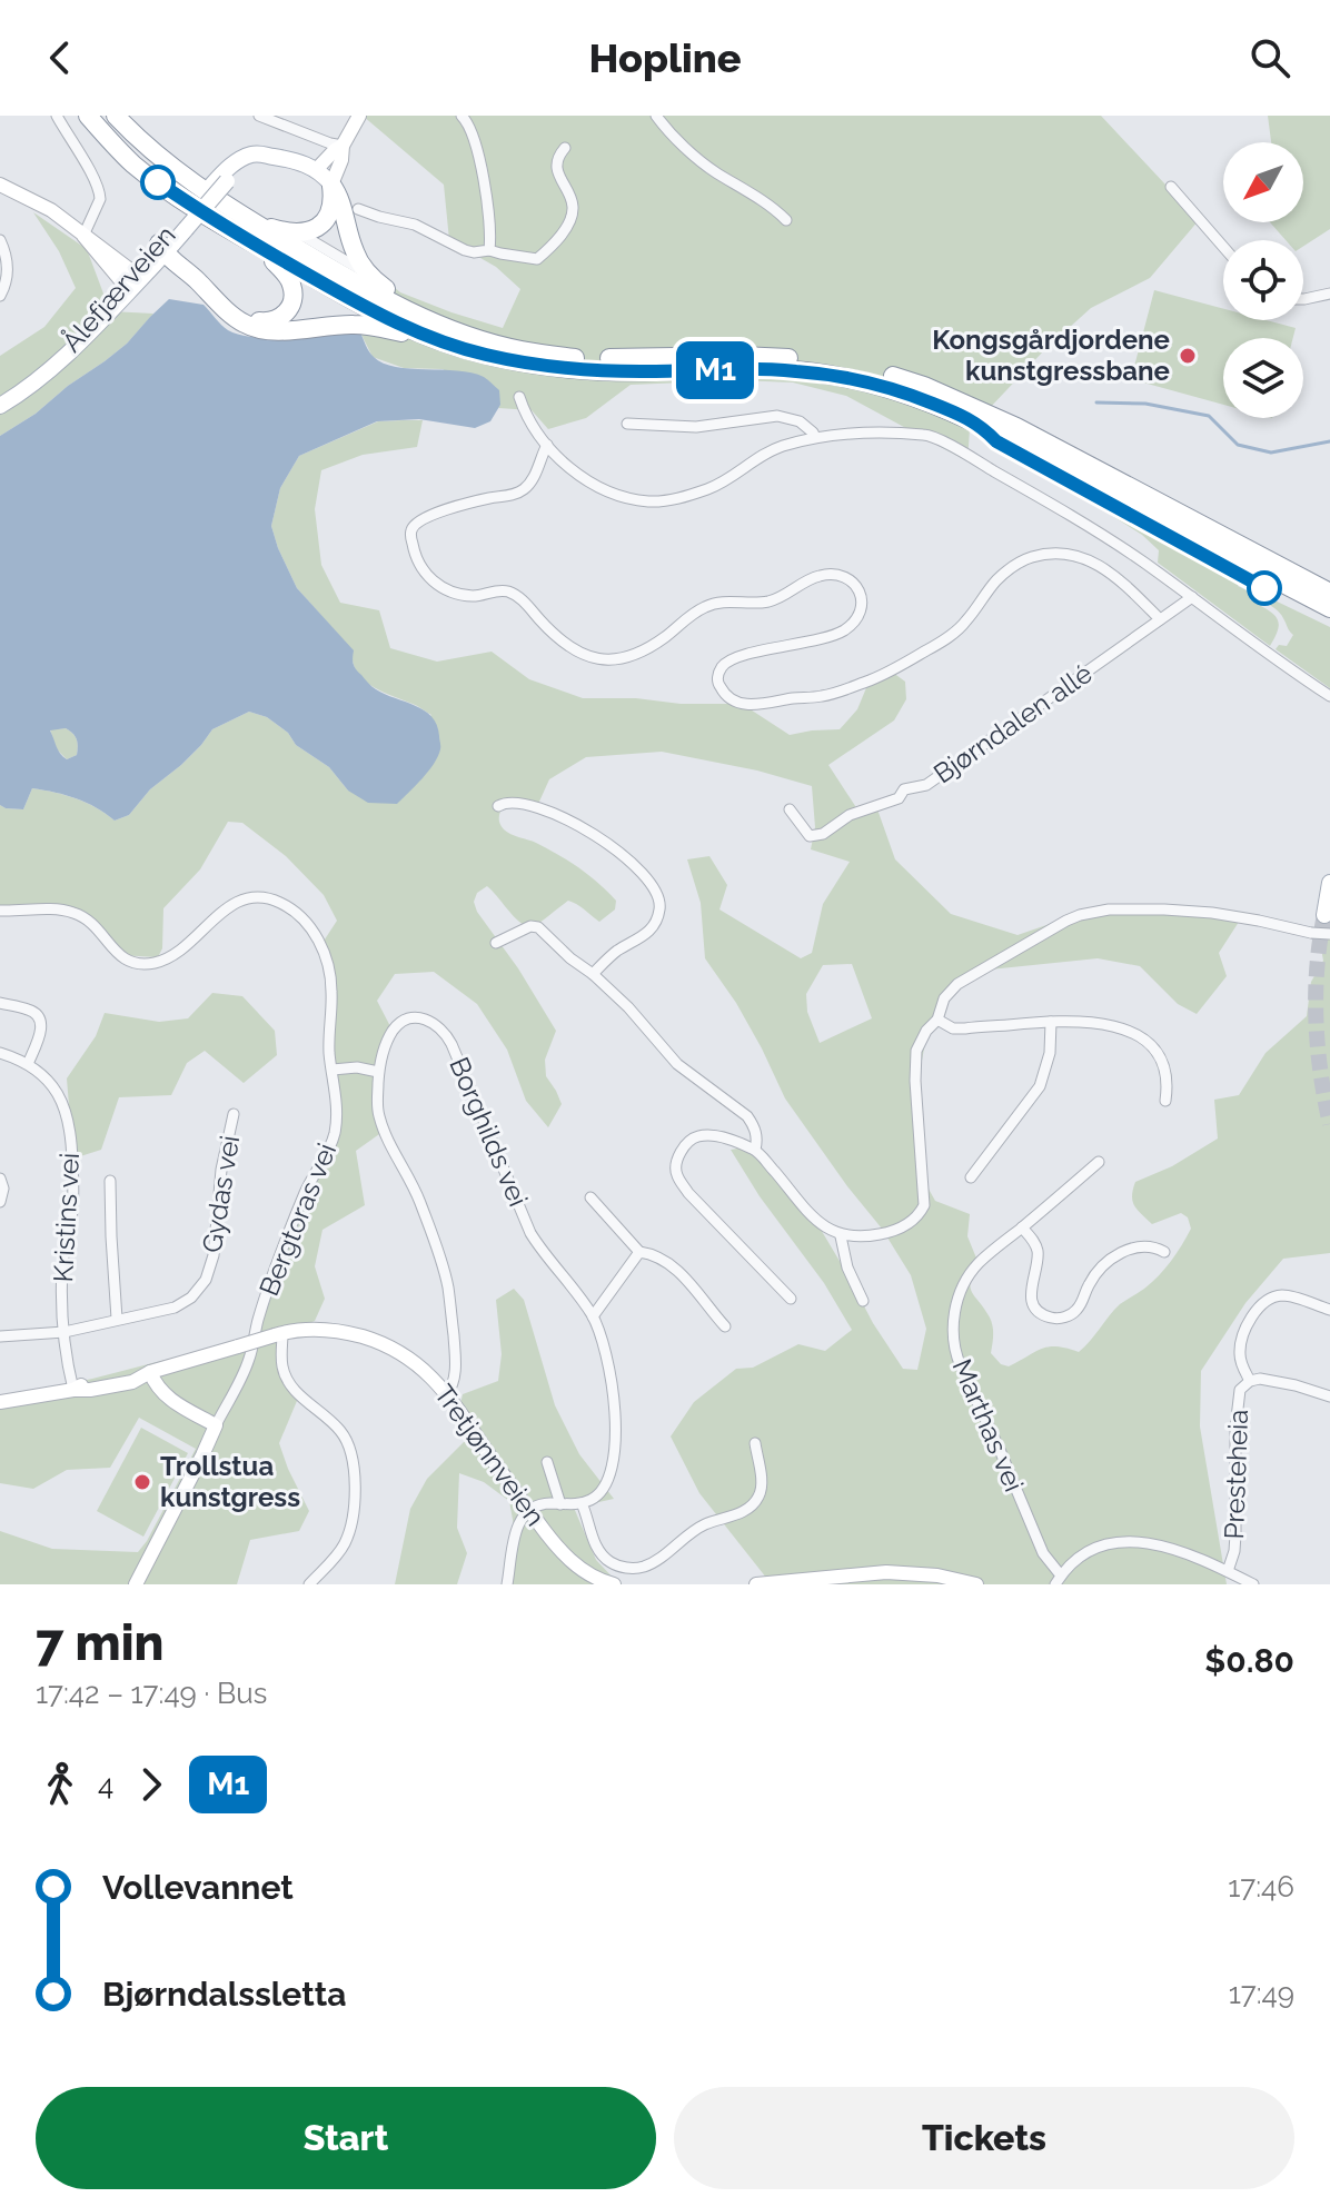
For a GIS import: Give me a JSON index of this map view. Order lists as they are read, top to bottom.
{
  "streets": {
    "main road": ["Ålefjærveien"],
    "street": [
      "Bjørndalen allé",
      "Borghilds vei",
      "Gydas vei",
      "Kristins vei",
      "Bergtoras vei",
      "Marthas vei",
      "Tretjønnveien",
      "Presteheia"
    ]
  },
  "crossings": [
    ["Borghilds vei", "Tretjønnveien"],
    ["Gydas vei", "Kristins vei"],
    ["Kristins vei", "Tretjønnveien"],
    ["Marthas vei", "Presteheia"]
  ],
  "places": ["Kongsgårdjordene kunstgressbane", "Trollstua kunstgress"],
  "lines": ["bus line M1"],
  "north": "bottom left",
  "page": {
    "header": "Hopline",
    "on_map": "M1",
    "heading": ["7 min", "17:42 – 17:49 · Bus", "$0.80"],
    "legs": ["4", "M1"],
    "list": [
      {
        "name": "Vollevannet",
        "value": "17:46"
      },
      {
        "name": "Bjørndalssletta",
        "value": "17:49"
      }
    ],
    "buttons": ["Start", "Tickets"]
  }
}
